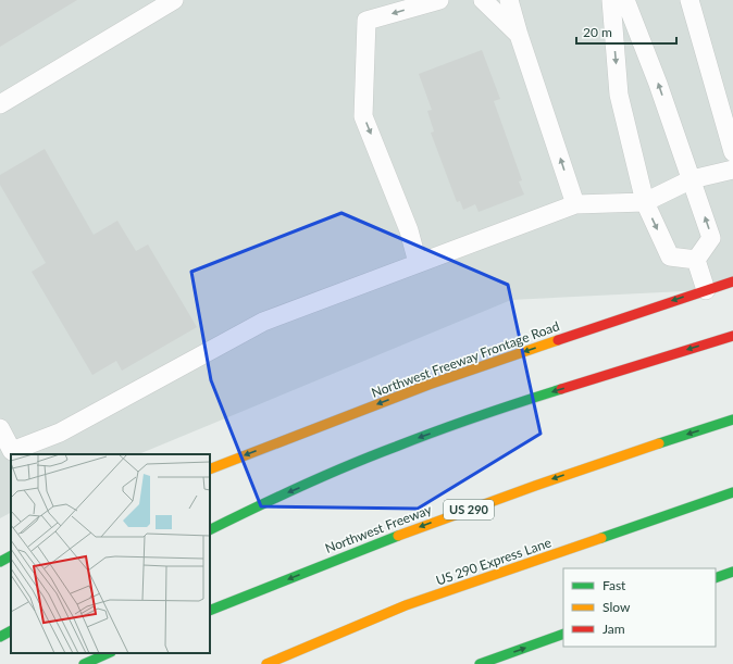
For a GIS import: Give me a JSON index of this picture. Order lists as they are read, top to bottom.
{
  "streets": {
    "main road": [
      "Northwest Freeway Frontage Road",
      "US 290",
      "Northwest Freeway",
      "US 290 Express Lane"
    ]
  },
  "legend": ["Fast", "Slow", "Jam"],
  "scale_bar": "20 m"
}
